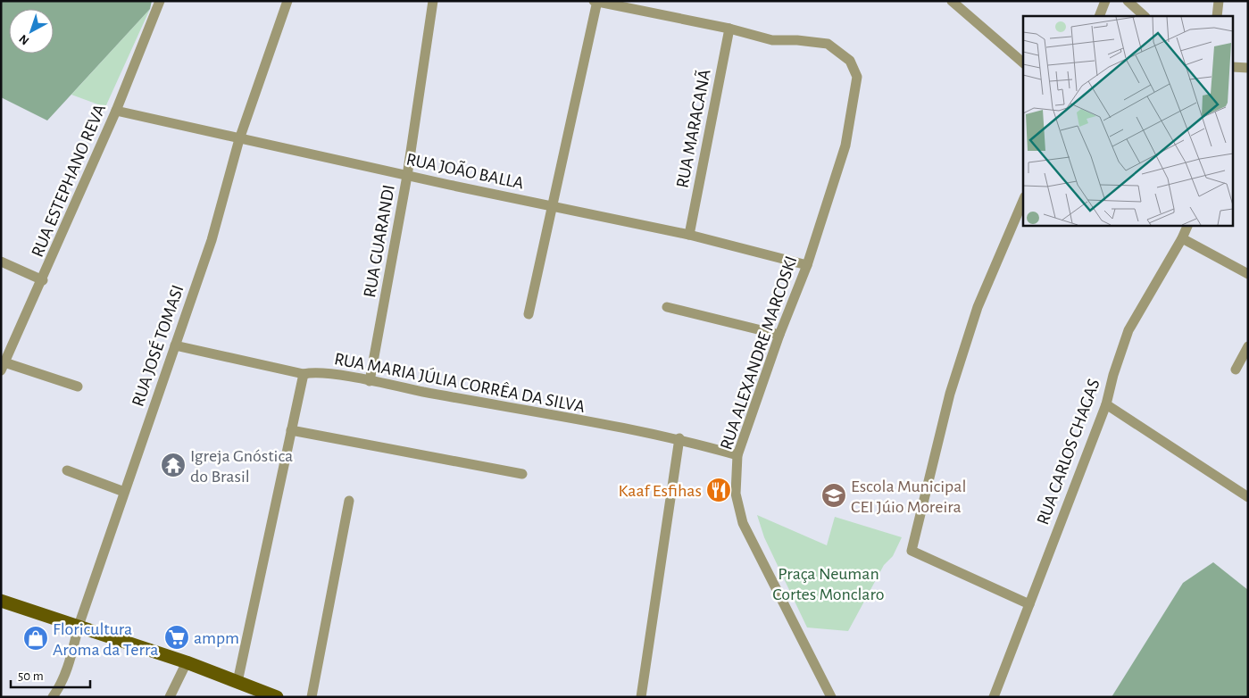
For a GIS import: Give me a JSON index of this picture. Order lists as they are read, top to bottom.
{
  "streets": {
    "street": [
      "RUA MARACANÃ",
      "RUA JOÃO BALLA",
      "RUA ESTEPHANO REVA",
      "RUA GUARANDI",
      "RUA JOSÉ TOMASI",
      "RUA ALEXANDRE MARCOSKI",
      "RUA MARIA JÚLIA CORRÊA DA SILVA",
      "RUA CARLOS CHAGAS"
    ]
  },
  "crossings": [
    ["RUA MARACANÃ", "RUA JOÃO BALLA"],
    ["RUA MARACANÃ", "RUA ALEXANDRE MARCOSKI"],
    ["RUA JOÃO BALLA", "RUA ESTEPHANO REVA"],
    ["RUA JOÃO BALLA", "RUA GUARANDI"],
    ["RUA JOÃO BALLA", "RUA JOSÉ TOMASI"],
    ["RUA JOÃO BALLA", "RUA ALEXANDRE MARCOSKI"],
    ["RUA GUARANDI", "RUA MARIA JÚLIA CORRÊA DA SILVA"],
    ["RUA JOSÉ TOMASI", "RUA MARIA JÚLIA CORRÊA DA SILVA"],
    ["RUA ALEXANDRE MARCOSKI", "RUA MARIA JÚLIA CORRÊA DA SILVA"]
  ],
  "parks": ["Praça Neuman Cortes Monclaro"],
  "places": {
    "temple": ["Igreja Gnóstica do Brasil"],
    "restaurant": ["Kaaf Esfihas"],
    "school or university": ["Escola Municipal CEI Júio Moreira"],
    "supermarket": ["ampm"],
    "shop": ["Floricultura Aroma da Terra"]
  },
  "scale_bar": "50 m",
  "north": "bottom left"
}
